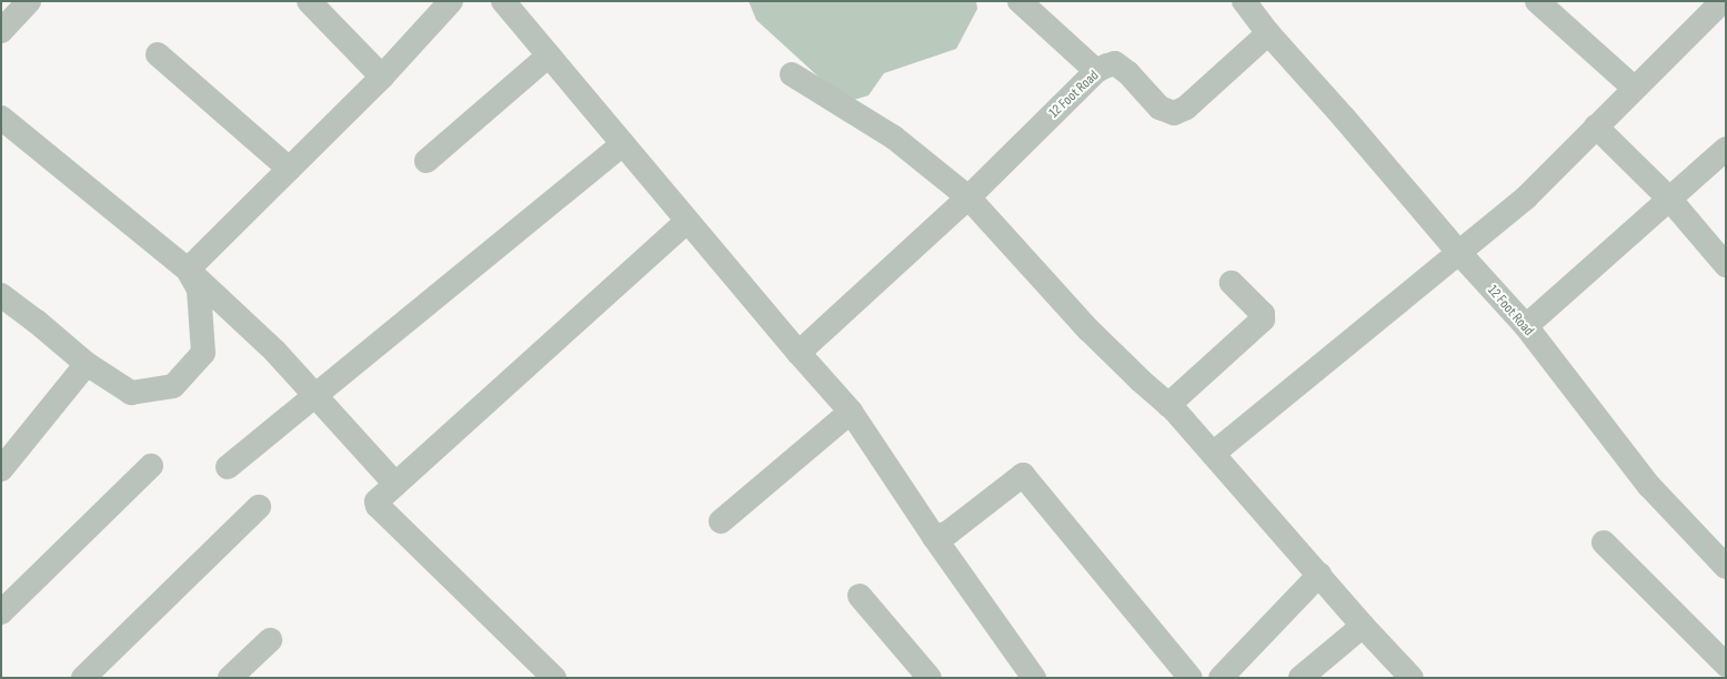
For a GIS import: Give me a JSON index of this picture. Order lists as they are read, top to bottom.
{
  "streets": {
    "street": ["12 Foot Road"]
  }
}
